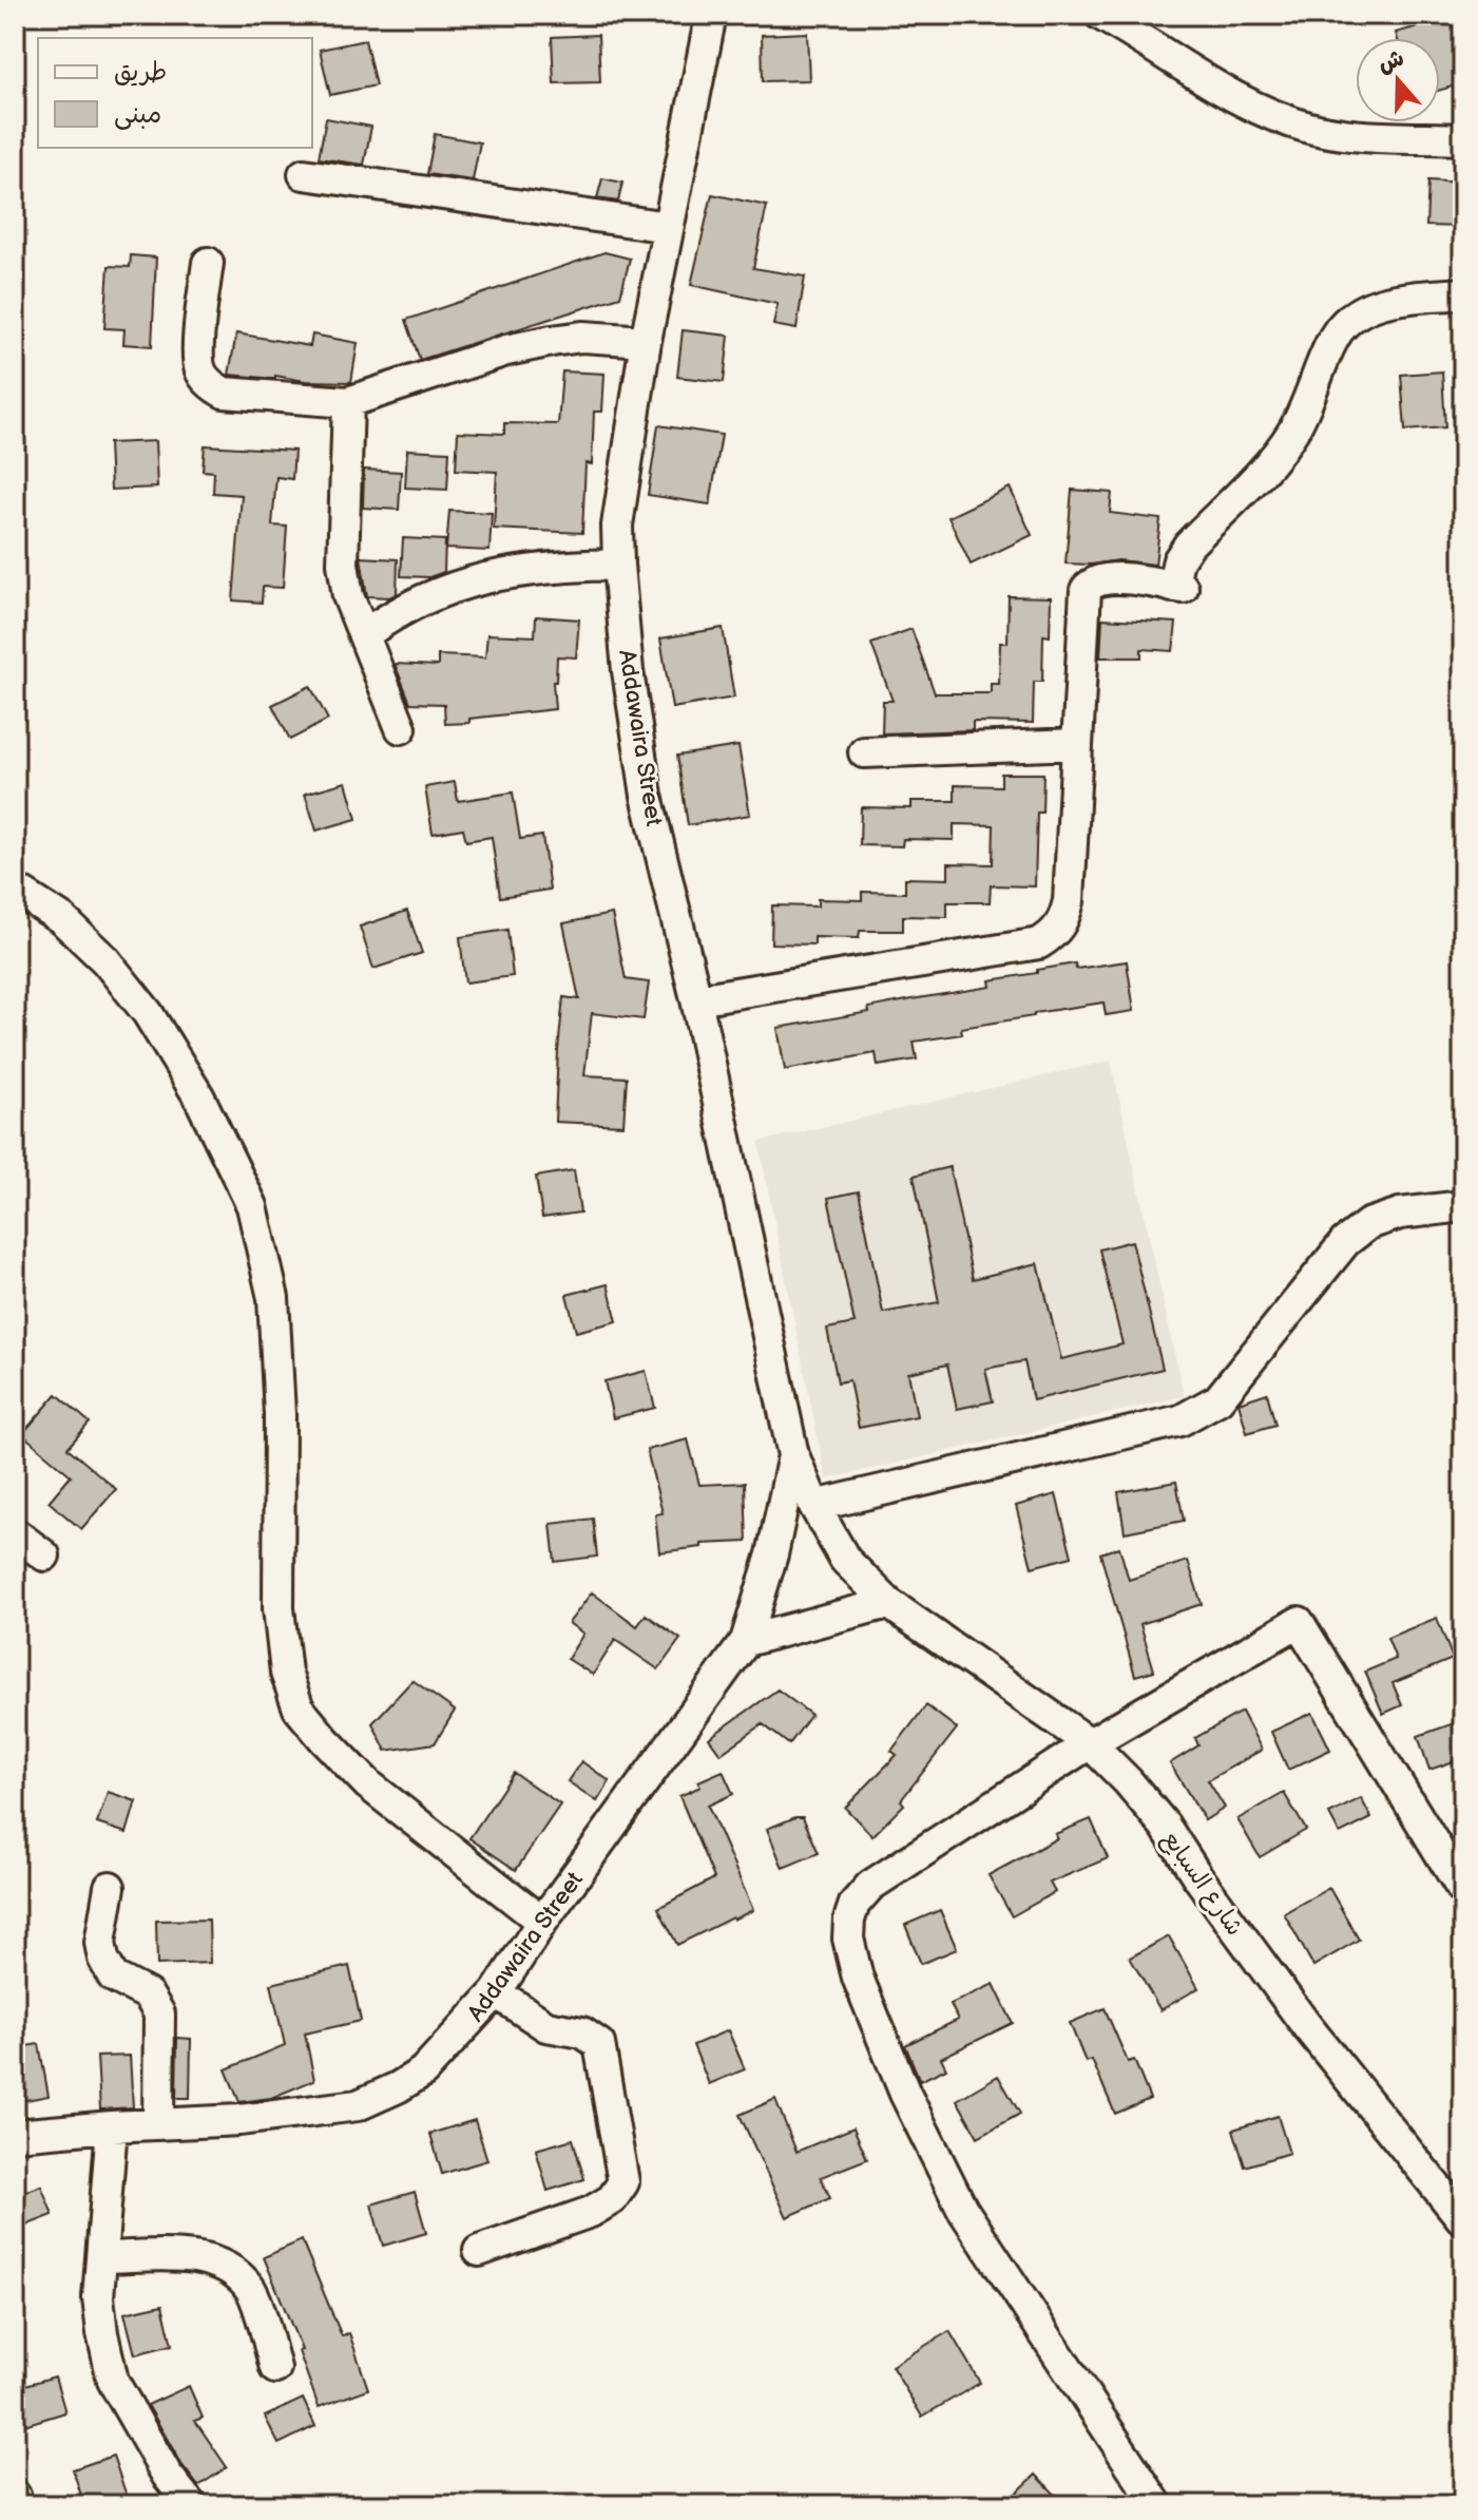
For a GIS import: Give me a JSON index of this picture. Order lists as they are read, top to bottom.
{
  "streets": {
    "street": ["Addawaira Street", "شارع السبايع"]
  },
  "crossings": [
    ["Addawaira Street", "شارع السبايع"]
  ],
  "legend": ["طريق", "مبنى"],
  "north": "top"
}
